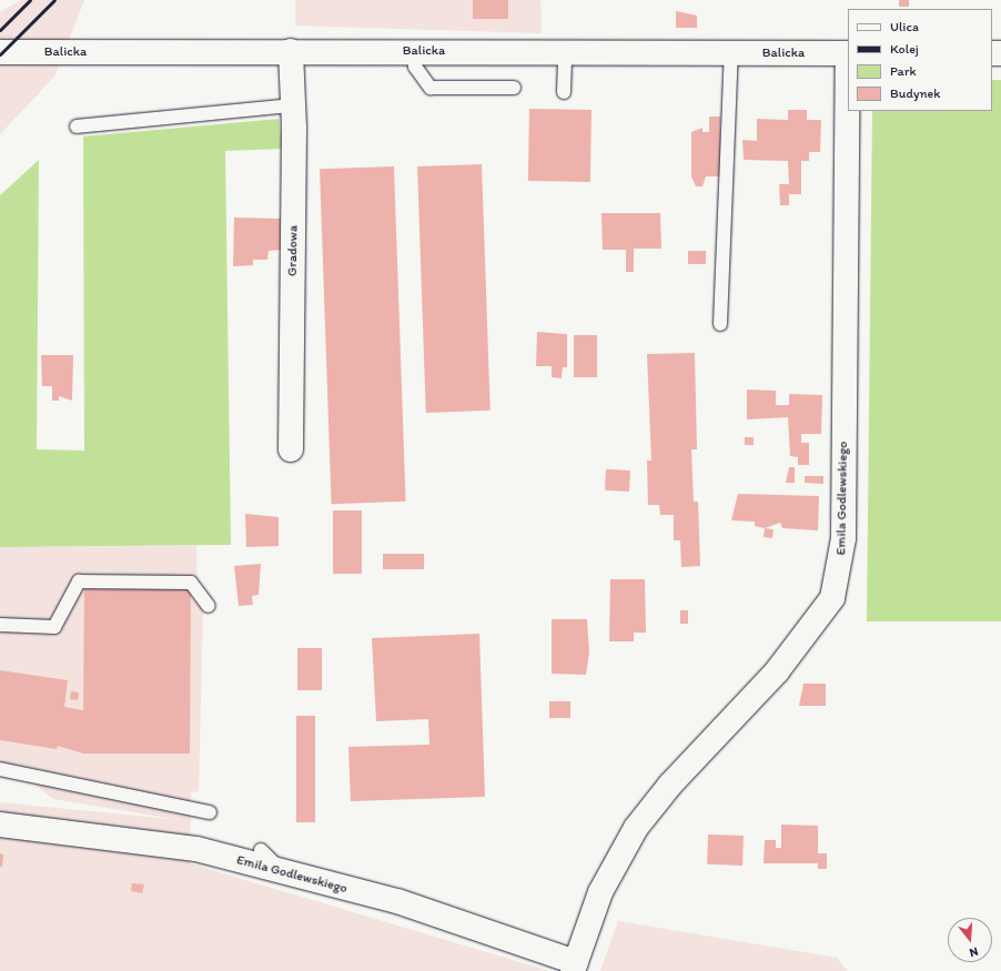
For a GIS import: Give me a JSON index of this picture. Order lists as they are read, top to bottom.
{
  "streets": {
    "street": ["Balicka", "Gradowa", "Emila Godlewskiego"]
  },
  "crossings": [
    ["Balicka", "Gradowa"]
  ],
  "legend": [
    "Ulica",
    "Kolej",
    "Park",
    "Budynek"
  ],
  "north": "bottom"
}
